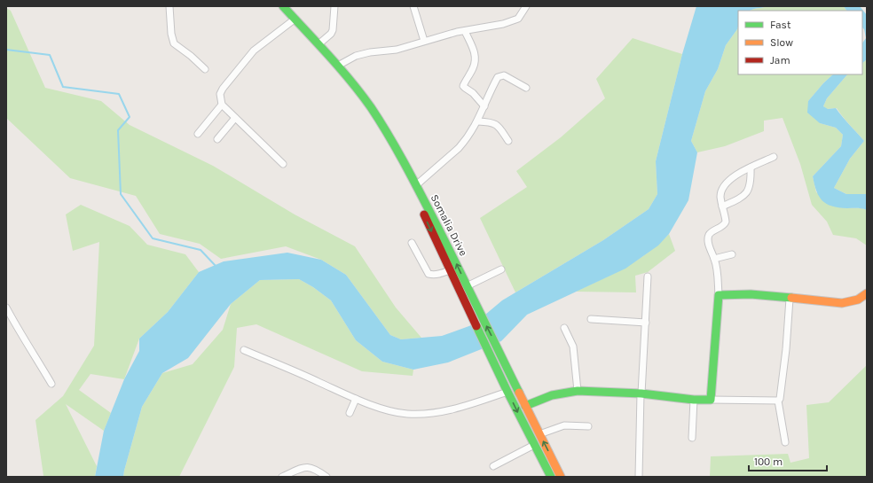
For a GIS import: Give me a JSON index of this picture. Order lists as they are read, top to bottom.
{
  "streets": {
    "main road": ["Somalia Drive"]
  },
  "legend": ["Fast", "Slow", "Jam"],
  "scale_bar": "100 m"
}
